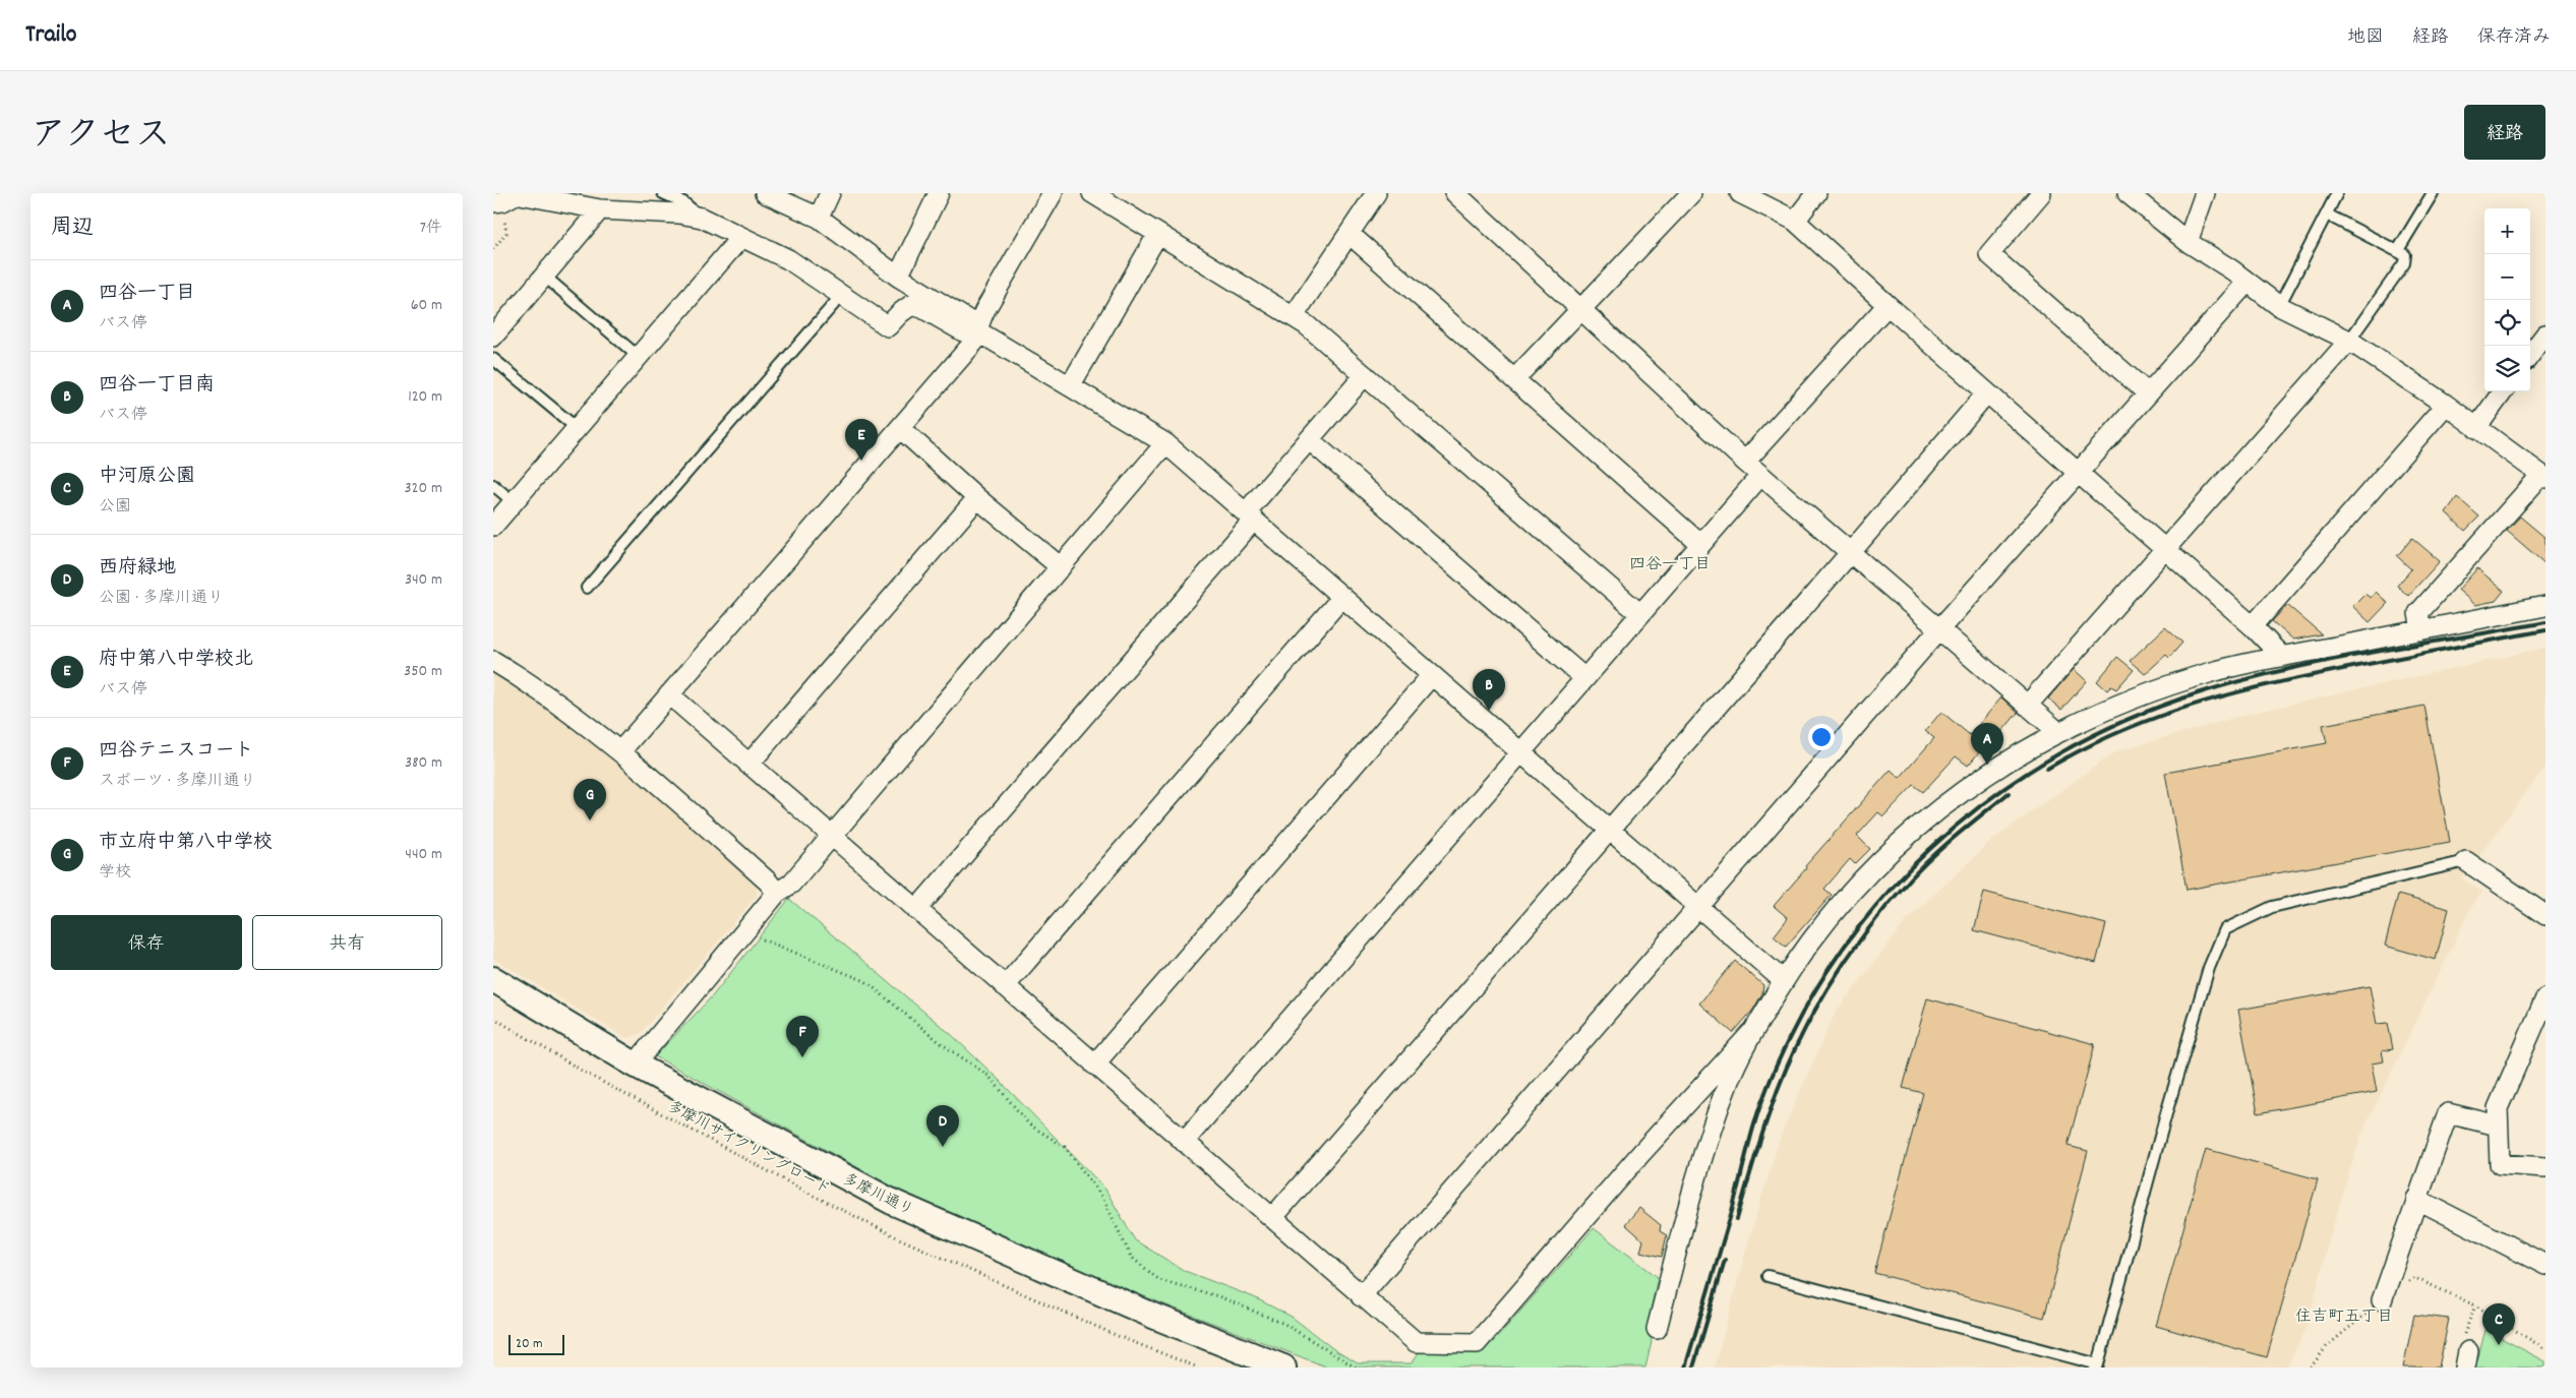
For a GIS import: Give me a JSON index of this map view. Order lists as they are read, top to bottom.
{
  "streets": {
    "street": ["多摩川通り"],
    "path": ["多摩川サイクリングロード"]
  },
  "districts": ["四谷一丁目", "住吉町五丁目"],
  "scale_bar": "20 m",
  "page": {
    "header": "Trailo",
    "nav": ["地図", "経路", "保存済み"],
    "title": "アクセス",
    "buttons": [
      "経路",
      ["保存", "共有"]
    ],
    "heading": ["周辺", "7件"],
    "map_buttons": ["+", "−"],
    "list": [
      {
        "mark": "A",
        "name": "四谷一丁目",
        "note": "バス停",
        "value": "60 m"
      },
      {
        "mark": "B",
        "name": "四谷一丁目南",
        "note": "バス停",
        "value": "120 m"
      },
      {
        "mark": "C",
        "name": "中河原公園",
        "note": "公園",
        "value": "320 m"
      },
      {
        "mark": "D",
        "name": "西府緑地",
        "note": "公園 · 多摩川通り",
        "value": "340 m"
      },
      {
        "mark": "E",
        "name": "府中第八中学校北",
        "note": "バス停",
        "value": "350 m"
      },
      {
        "mark": "F",
        "name": "四谷テニスコート",
        "note": "スポーツ · 多摩川通り",
        "value": "380 m"
      },
      {
        "mark": "G",
        "name": "市立府中第八中学校",
        "note": "学校",
        "value": "440 m"
      }
    ],
    "pins": [
      "E",
      "B",
      "A",
      "G",
      "F",
      "D",
      "C"
    ],
    "scale": "20 m"
  }
}
